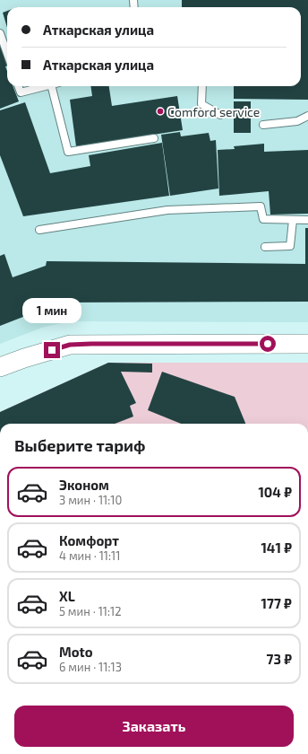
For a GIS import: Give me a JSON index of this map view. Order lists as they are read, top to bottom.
{
  "places": ["Comford service"],
  "page": {
    "banner": ["Аткарская улица", "Аткарская улица"],
    "bubble": "1 мин",
    "heading": "Выберите тариф",
    "list": [
      {
        "name": "Эконом",
        "note": "3 мин · 11:10",
        "value": "104 ₽"
      },
      {
        "name": "Комфорт",
        "note": "4 мин · 11:11",
        "value": "141 ₽"
      },
      {
        "name": "XL",
        "note": "5 мин · 11:12",
        "value": "177 ₽"
      },
      {
        "name": "Moto",
        "note": "6 мин · 11:13",
        "value": "73 ₽"
      }
    ],
    "buttons": "Заказать"
  }
}
